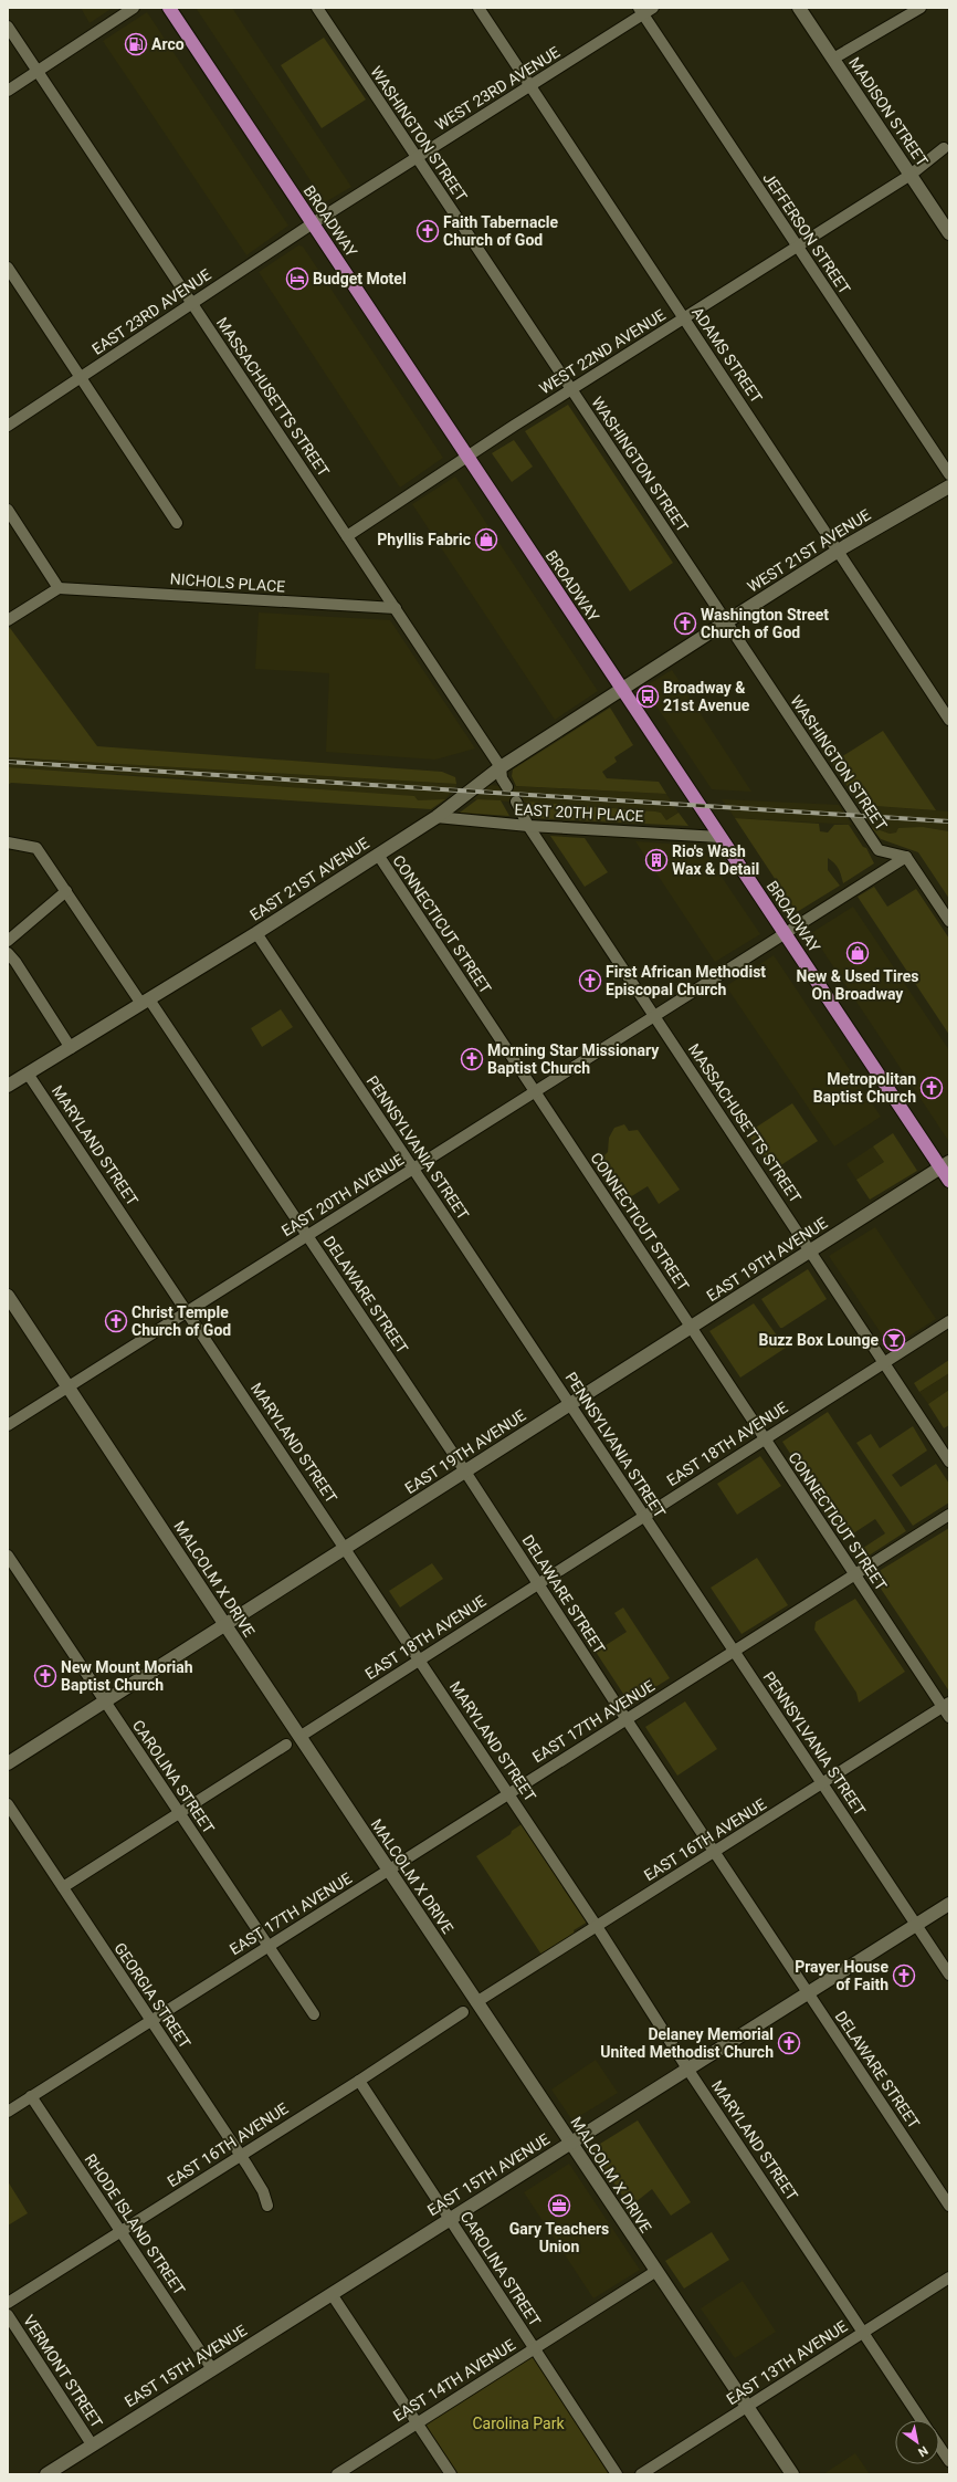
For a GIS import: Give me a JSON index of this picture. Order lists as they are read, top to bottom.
{
  "streets": {
    "main road": ["BROADWAY"],
    "street": [
      "WEST 23RD AVENUE",
      "MADISON STREET",
      "WASHINGTON STREET",
      "JEFFERSON STREET",
      "EAST 23RD AVENUE",
      "WEST 22ND AVENUE",
      "ADAMS STREET",
      "MASSACHUSETTS STREET",
      "WEST 21ST AVENUE",
      "NICHOLS PLACE",
      "EAST 20TH PLACE",
      "EAST 21ST AVENUE",
      "CONNECTICUT STREET",
      "MARYLAND STREET",
      "PENNSYLVANIA STREET",
      "EAST 20TH AVENUE",
      "EAST 19TH AVENUE",
      "DELAWARE STREET",
      "EAST 18TH AVENUE",
      "MALCOLM X DRIVE",
      "EAST 17TH AVENUE",
      "CAROLINA STREET",
      "EAST 16TH AVENUE",
      "GEORGIA STREET",
      "EAST 15TH AVENUE",
      "RHODE ISLAND STREET",
      "EAST 13TH AVENUE",
      "VERMONT STREET",
      "EAST 14TH AVENUE"
    ]
  },
  "crossings": [
    ["WEST 23RD AVENUE", "WASHINGTON STREET"],
    ["WEST 23RD AVENUE", "BROADWAY"],
    ["WEST 23RD AVENUE", "JEFFERSON STREET"],
    ["WEST 23RD AVENUE", "EAST 23RD AVENUE"],
    ["WEST 23RD AVENUE", "ADAMS STREET"],
    ["MADISON STREET", "WEST 22ND AVENUE"],
    ["WASHINGTON STREET", "WEST 22ND AVENUE"],
    ["WASHINGTON STREET", "WEST 21ST AVENUE"],
    ["WASHINGTON STREET", "EAST 20TH AVENUE"],
    ["BROADWAY", "EAST 23RD AVENUE"],
    ["BROADWAY", "WEST 22ND AVENUE"],
    ["BROADWAY", "WEST 21ST AVENUE"],
    ["BROADWAY", "EAST 20TH PLACE"],
    ["BROADWAY", "EAST 21ST AVENUE"],
    ["BROADWAY", "EAST 20TH AVENUE"],
    ["BROADWAY", "EAST 19TH AVENUE"],
    ["JEFFERSON STREET", "WEST 22ND AVENUE"],
    ["EAST 23RD AVENUE", "MASSACHUSETTS STREET"],
    ["WEST 22ND AVENUE", "ADAMS STREET"],
    ["WEST 22ND AVENUE", "MASSACHUSETTS STREET"],
    ["ADAMS STREET", "WEST 21ST AVENUE"],
    ["MASSACHUSETTS STREET", "NICHOLS PLACE"],
    ["MASSACHUSETTS STREET", "EAST 20TH PLACE"],
    ["MASSACHUSETTS STREET", "EAST 21ST AVENUE"],
    ["MASSACHUSETTS STREET", "EAST 20TH AVENUE"],
    ["MASSACHUSETTS STREET", "EAST 19TH AVENUE"],
    ["MASSACHUSETTS STREET", "EAST 18TH AVENUE"],
    ["WEST 21ST AVENUE", "EAST 21ST AVENUE"],
    ["EAST 20TH PLACE", "EAST 21ST AVENUE"],
    ["EAST 21ST AVENUE", "CONNECTICUT STREET"],
    ["EAST 21ST AVENUE", "MARYLAND STREET"],
    ["EAST 21ST AVENUE", "PENNSYLVANIA STREET"],
    ["EAST 21ST AVENUE", "DELAWARE STREET"],
    ["CONNECTICUT STREET", "EAST 20TH AVENUE"],
    ["CONNECTICUT STREET", "EAST 19TH AVENUE"],
    ["CONNECTICUT STREET", "EAST 18TH AVENUE"],
    ["CONNECTICUT STREET", "EAST 17TH AVENUE"],
    ["CONNECTICUT STREET", "EAST 16TH AVENUE"],
    ["MARYLAND STREET", "EAST 20TH AVENUE"],
    ["MARYLAND STREET", "EAST 19TH AVENUE"],
    ["MARYLAND STREET", "EAST 18TH AVENUE"],
    ["MARYLAND STREET", "EAST 17TH AVENUE"],
    ["MARYLAND STREET", "EAST 16TH AVENUE"],
    ["MARYLAND STREET", "EAST 15TH AVENUE"],
    ["MARYLAND STREET", "EAST 13TH AVENUE"],
    ["PENNSYLVANIA STREET", "EAST 20TH AVENUE"],
    ["PENNSYLVANIA STREET", "EAST 19TH AVENUE"],
    ["PENNSYLVANIA STREET", "EAST 18TH AVENUE"],
    ["PENNSYLVANIA STREET", "EAST 17TH AVENUE"],
    ["PENNSYLVANIA STREET", "EAST 16TH AVENUE"],
    ["PENNSYLVANIA STREET", "EAST 15TH AVENUE"],
    ["EAST 20TH AVENUE", "DELAWARE STREET"],
    ["EAST 20TH AVENUE", "MALCOLM X DRIVE"],
    ["EAST 19TH AVENUE", "DELAWARE STREET"],
    ["EAST 19TH AVENUE", "MALCOLM X DRIVE"],
    ["EAST 19TH AVENUE", "CAROLINA STREET"],
    ["DELAWARE STREET", "EAST 18TH AVENUE"],
    ["DELAWARE STREET", "EAST 17TH AVENUE"],
    ["DELAWARE STREET", "EAST 16TH AVENUE"],
    ["DELAWARE STREET", "EAST 15TH AVENUE"],
    ["EAST 18TH AVENUE", "MALCOLM X DRIVE"],
    ["MALCOLM X DRIVE", "EAST 17TH AVENUE"],
    ["MALCOLM X DRIVE", "EAST 16TH AVENUE"],
    ["MALCOLM X DRIVE", "EAST 15TH AVENUE"],
    ["MALCOLM X DRIVE", "EAST 13TH AVENUE"],
    ["MALCOLM X DRIVE", "EAST 14TH AVENUE"],
    ["EAST 17TH AVENUE", "CAROLINA STREET"],
    ["EAST 17TH AVENUE", "GEORGIA STREET"],
    ["EAST 17TH AVENUE", "RHODE ISLAND STREET"],
    ["CAROLINA STREET", "EAST 16TH AVENUE"],
    ["CAROLINA STREET", "EAST 15TH AVENUE"],
    ["CAROLINA STREET", "EAST 14TH AVENUE"],
    ["EAST 16TH AVENUE", "GEORGIA STREET"],
    ["EAST 16TH AVENUE", "RHODE ISLAND STREET"],
    ["EAST 15TH AVENUE", "RHODE ISLAND STREET"],
    ["EAST 15TH AVENUE", "VERMONT STREET"]
  ],
  "parks": ["Carolina Park"],
  "places": {
    "fuel station": ["Arco"],
    "church": [
      "Faith Tabernacle Church of God",
      "Washington Street Church of God",
      "First African Methodist Episcopal Church",
      "Morning Star Missionary Baptist Church",
      "Metropolitan Baptist Church",
      "Christ Temple Church of God",
      "New Mount Moriah Baptist Church",
      "Prayer House of Faith",
      "Delaney Memorial United Methodist Church"
    ],
    "hotel": ["Budget Motel"],
    "shop": ["Phyllis Fabric", "New & Used Tires On Broadway"],
    "bus stop": ["Broadway & 21st Avenue"],
    "building": ["Rio's Wash Wax & Detail"],
    "bar": ["Buzz Box Lounge"],
    "office": ["Gary Teachers Union"]
  },
  "north": "bottom right"
}
